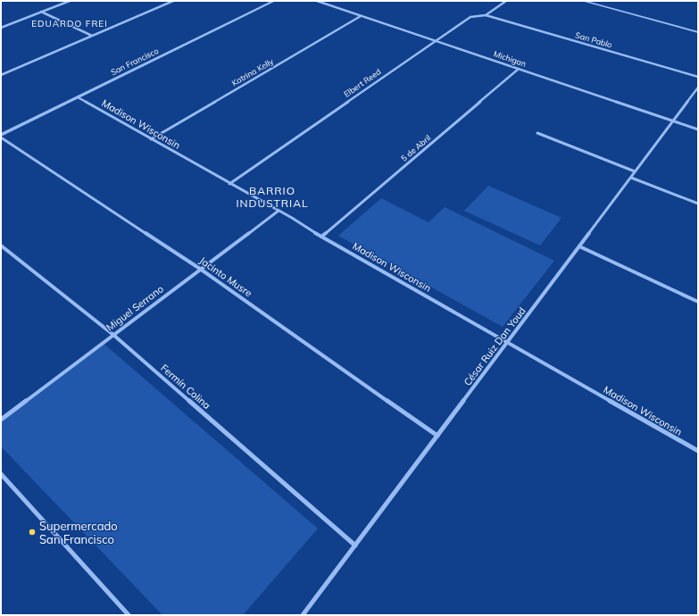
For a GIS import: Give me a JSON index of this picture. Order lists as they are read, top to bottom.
{
  "streets": {
    "street": [
      "San Pablo",
      "Michigan",
      "San Francisco",
      "Katrina Kelly",
      "Elbert Reed",
      "Madison Wisconsin",
      "5 de Abril",
      "Jacinto Musre",
      "Miguel Serrano",
      "César Ruiz Dan Youd",
      "Fermín Colina"
    ]
  },
  "crossings": [
    ["San Pablo", "Elbert Reed"],
    ["Michigan", "Katrina Kelly"],
    ["Michigan", "Elbert Reed"],
    ["Michigan", "5 de Abril"],
    ["Michigan", "César Ruiz Dan Youd"],
    ["San Francisco", "Madison Wisconsin"],
    ["San Francisco", "Jacinto Musre"],
    ["Katrina Kelly", "Madison Wisconsin"],
    ["Elbert Reed", "Madison Wisconsin"],
    ["Madison Wisconsin", "5 de Abril"],
    ["Madison Wisconsin", "Miguel Serrano"],
    ["Madison Wisconsin", "César Ruiz Dan Youd"],
    ["Jacinto Musre", "Miguel Serrano"],
    ["Jacinto Musre", "César Ruiz Dan Youd"],
    ["Miguel Serrano", "Fermín Colina"],
    ["César Ruiz Dan Youd", "Fermín Colina"]
  ],
  "districts": ["EDUARDO FREI", "BARRIO INDUSTRIAL"],
  "places": ["Supermercado San Francisco"]
}
